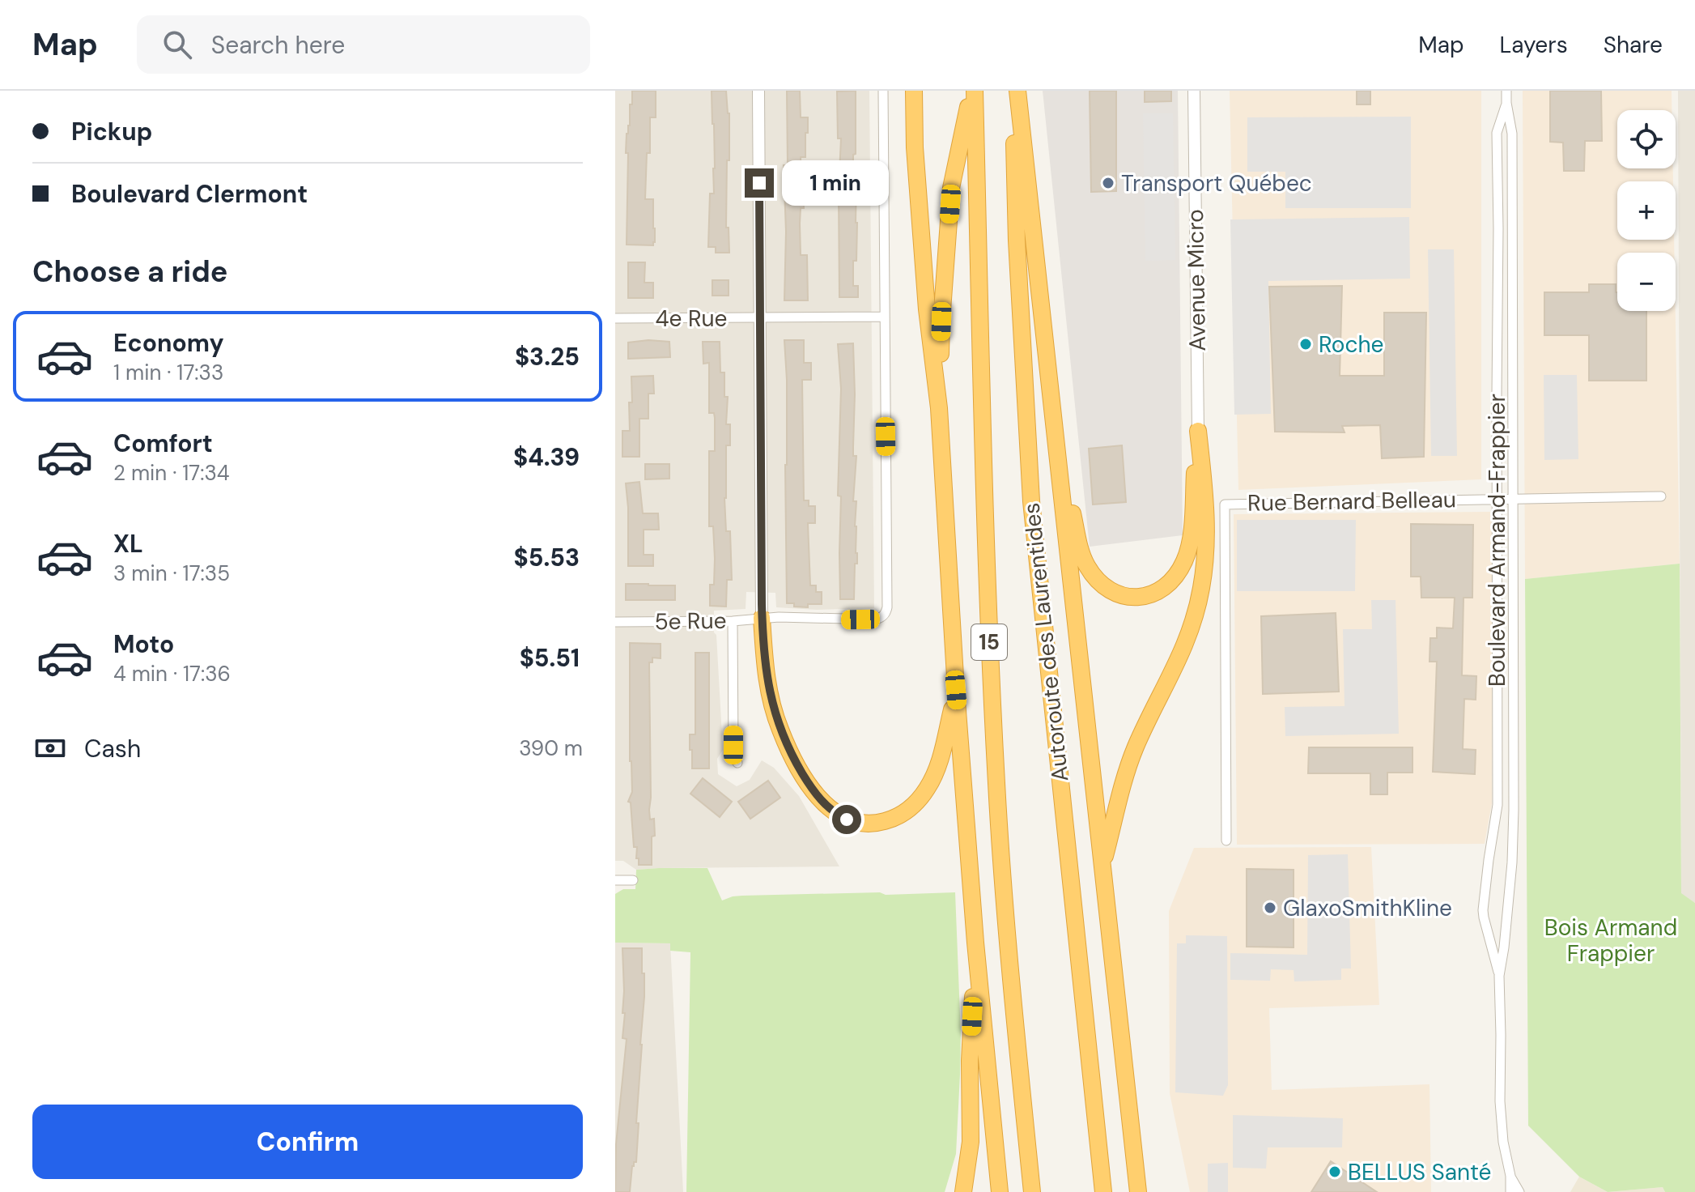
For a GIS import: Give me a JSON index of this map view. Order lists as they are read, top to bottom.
{
  "streets": {
    "highway": ["15", "Autoroute des Laurentides"],
    "street": [
      "Avenue Micro",
      "4e Rue",
      "Rue Bernard Belleau",
      "Boulevard Armand-Frappier",
      "5e Rue"
    ]
  },
  "crossings": [
    ["4e Rue", "5e Rue"],
    ["Rue Bernard Belleau", "Boulevard Armand-Frappier"]
  ],
  "parks": ["Bois Armand Frappier"],
  "places": [
    "Transport Québec",
    "Roche",
    "GlaxoSmithKline",
    "BELLUS Santé"
  ],
  "page": {
    "header": "Map",
    "search": "Search here",
    "nav": ["Map", "Layers", "Share"],
    "banner": ["Pickup", "Boulevard Clermont"],
    "map_buttons": ["+", "−"],
    "bubble": "1 min",
    "heading": "Choose a ride",
    "list": [
      {
        "name": "Economy",
        "note": "1 min · 17:33",
        "value": "$3.25"
      },
      {
        "name": "Comfort",
        "note": "2 min · 17:34",
        "value": "$4.39"
      },
      {
        "name": "XL",
        "note": "3 min · 17:35",
        "value": "$5.53"
      },
      {
        "name": "Moto",
        "note": "4 min · 17:36",
        "value": "$5.51"
      }
    ],
    "pay": ["Cash", "390 m"],
    "buttons": "Confirm"
  }
}
